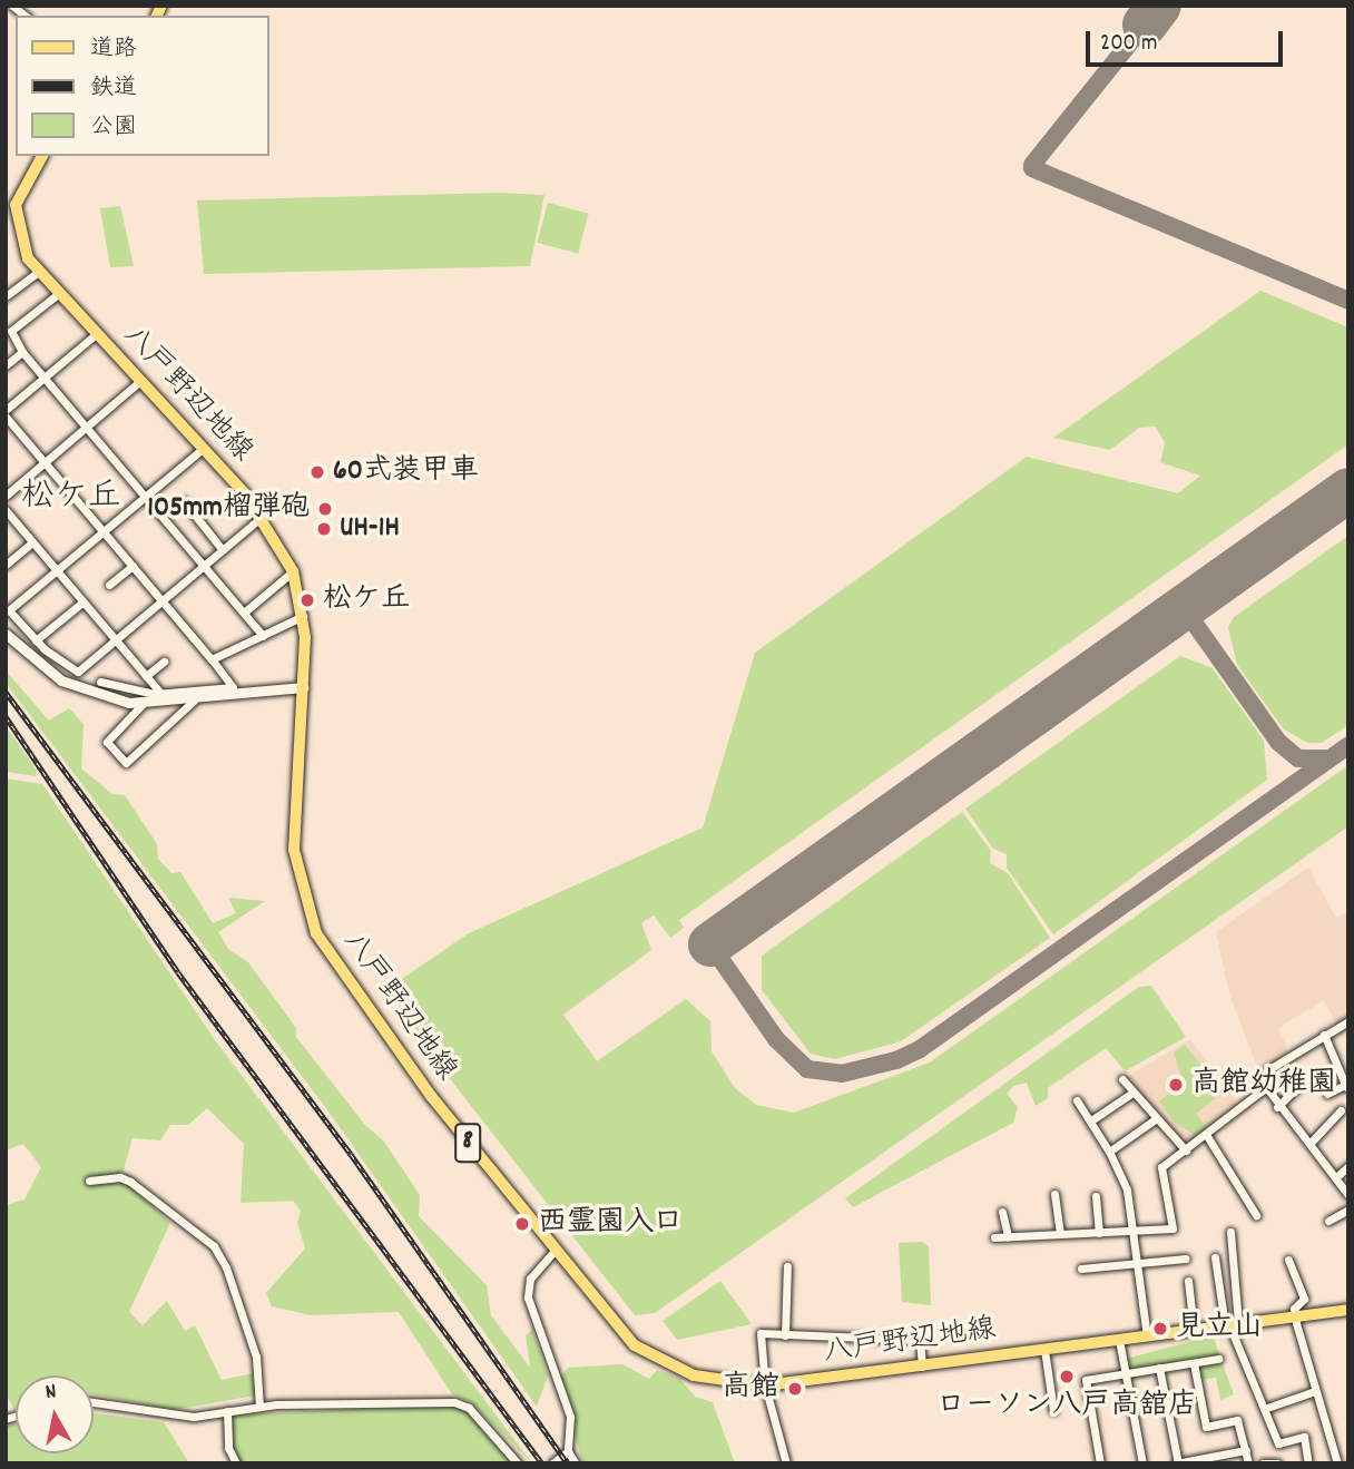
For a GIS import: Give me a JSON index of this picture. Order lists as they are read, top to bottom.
{
  "streets": {
    "main road": ["八戸野辺地線", "8"]
  },
  "districts": ["松ケ丘"],
  "places": [
    "60式装甲車",
    "105mm榴弾砲",
    "UH-1H",
    "松ケ丘",
    "高館幼稚園",
    "西霊園入口",
    "見立山",
    "ローソン八戸高舘店",
    "高館"
  ],
  "legend": ["道路", "鉄道", "公園"],
  "scale_bar": "200 m",
  "north": "top"
}
